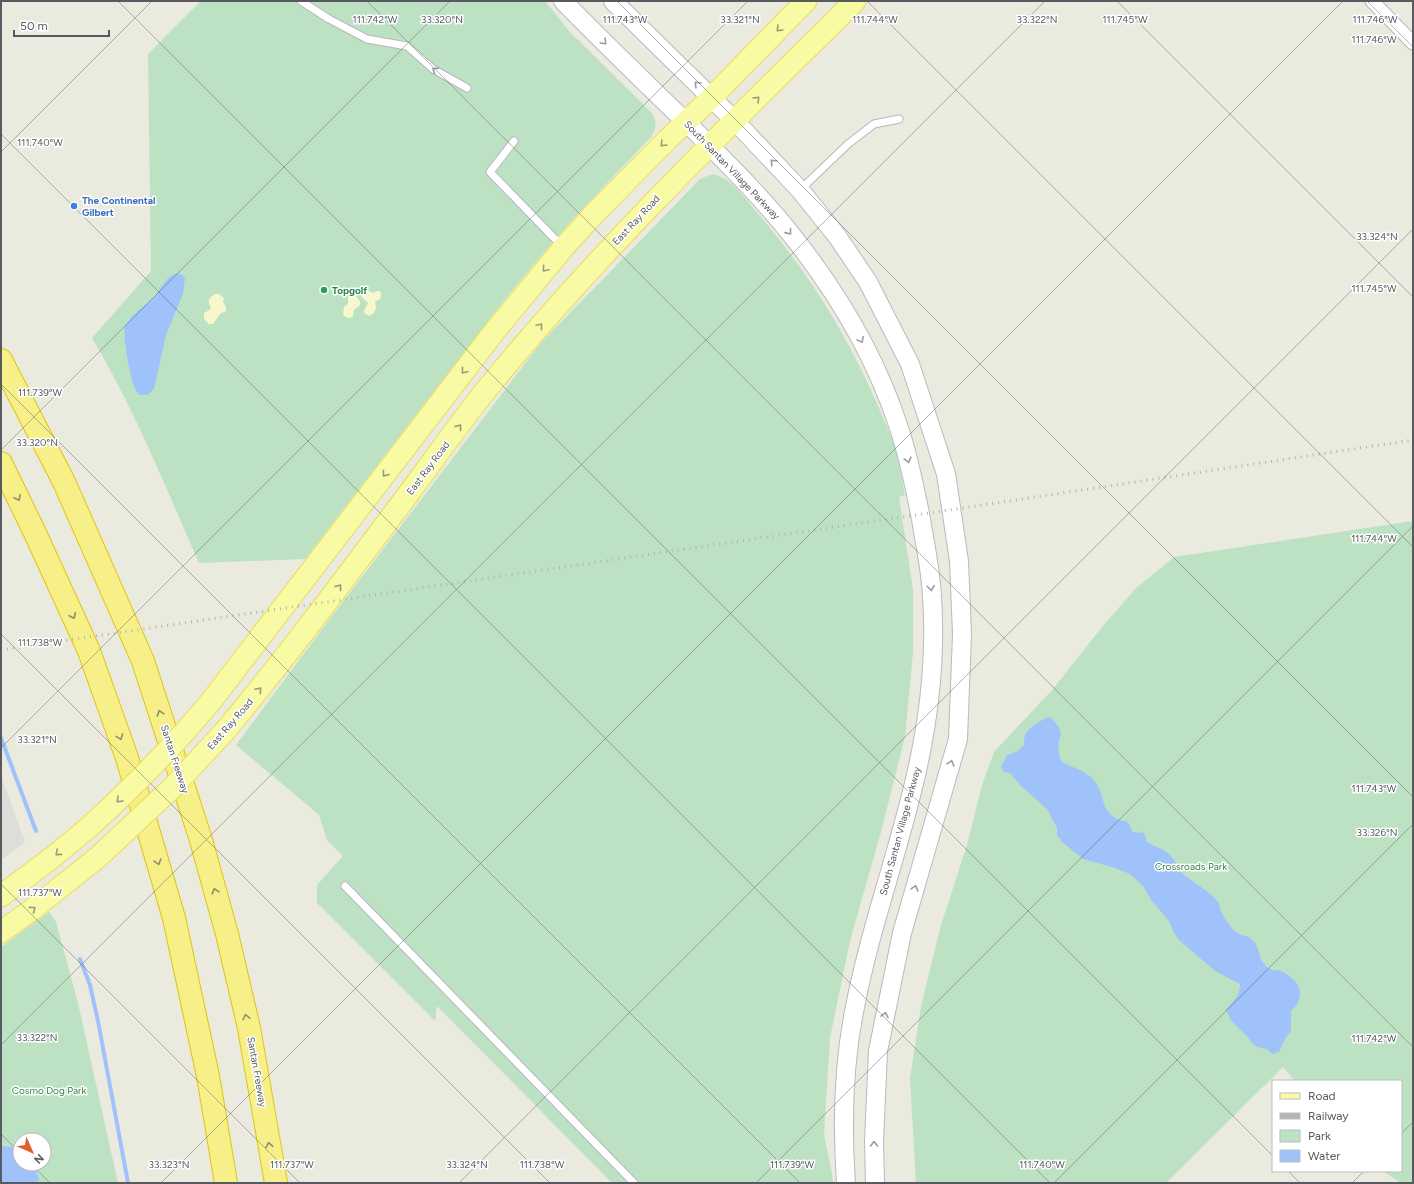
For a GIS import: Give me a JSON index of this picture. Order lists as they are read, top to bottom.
{
  "streets": {
    "highway": ["Santan Freeway"],
    "main road": ["South Santan Village Parkway", "East Ray Road"]
  },
  "crossings": [
    ["South Santan Village Parkway", "East Ray Road"]
  ],
  "parks": ["Crossroads Park", "Cosmo Dog Park"],
  "places": ["The Continental Gilbert", "Topgolf"],
  "legend": [
    "Road",
    "Railway",
    "Park",
    "Water"
  ],
  "scale_bar": "50 m",
  "north": "bottom right",
  "coordinates": [
    "111.742°W",
    "33.320°N",
    "111.743°W",
    "33.321°N",
    "111.744°W",
    "33.322°N",
    "111.745°W",
    "111.746°W",
    "111.740°W",
    "33.324°N",
    "111.739°W",
    "111.738°W",
    "33.326°N",
    "111.737°W",
    "33.323°N"
  ]
}
